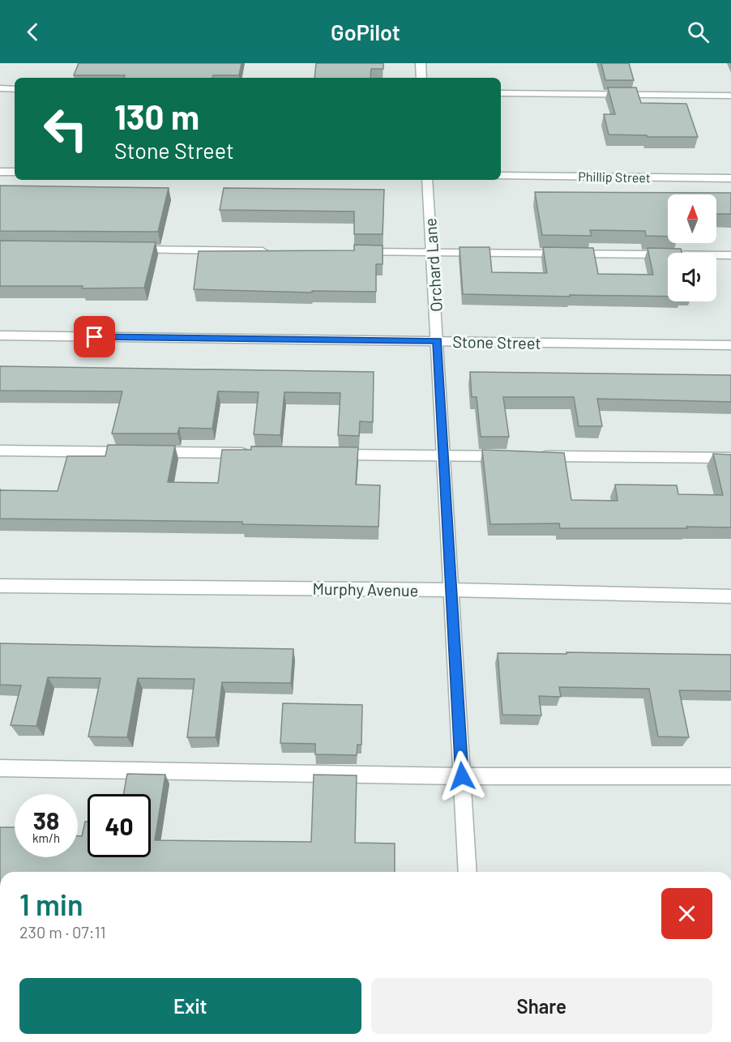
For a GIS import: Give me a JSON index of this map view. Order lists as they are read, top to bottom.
{
  "streets": {
    "street": [
      "Phillip Street",
      "Orchard Lane",
      "Stone Street",
      "Murphy Avenue"
    ]
  },
  "crossings": [
    ["Orchard Lane", "Stone Street"],
    ["Orchard Lane", "Murphy Avenue"]
  ],
  "north": "top",
  "page": {
    "header": "GoPilot",
    "turn": ["130 m", "Stone Street"],
    "speed": "38 km/h",
    "limit": "40",
    "heading": ["1 min", "230 m · 07:11"],
    "buttons": ["Exit", "Share"]
  }
}
